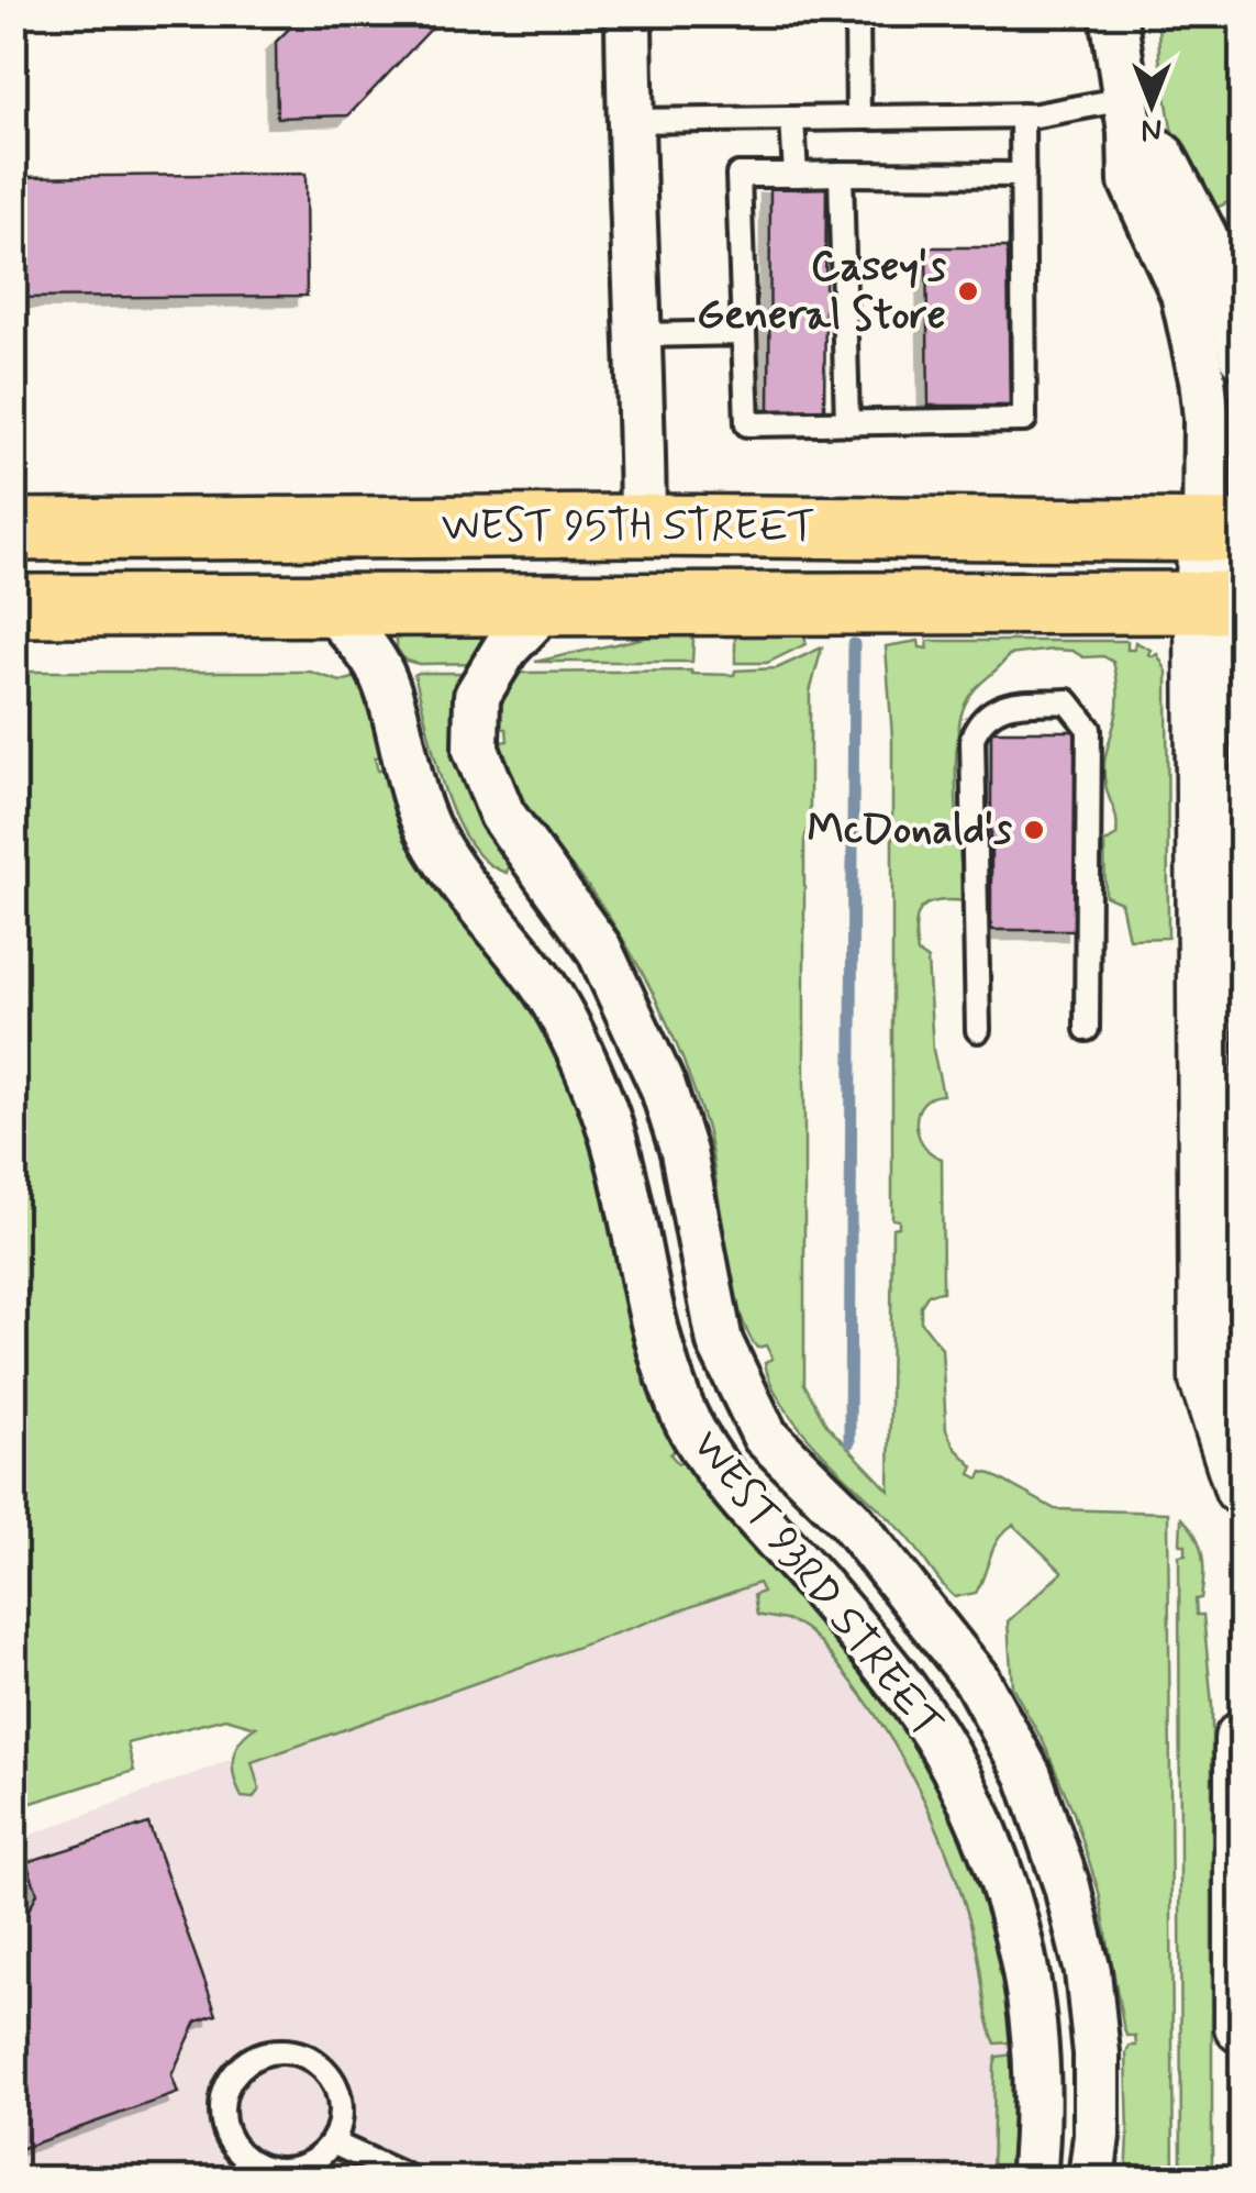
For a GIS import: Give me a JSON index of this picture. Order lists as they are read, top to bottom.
{
  "streets": {
    "main road": ["WEST 95TH STREET"],
    "street": ["WEST 93RD STREET"]
  },
  "crossings": [
    ["WEST 95TH STREET", "WEST 93RD STREET"]
  ],
  "places": ["Casey's General Store", "McDonald's"],
  "north": "bottom"
}
